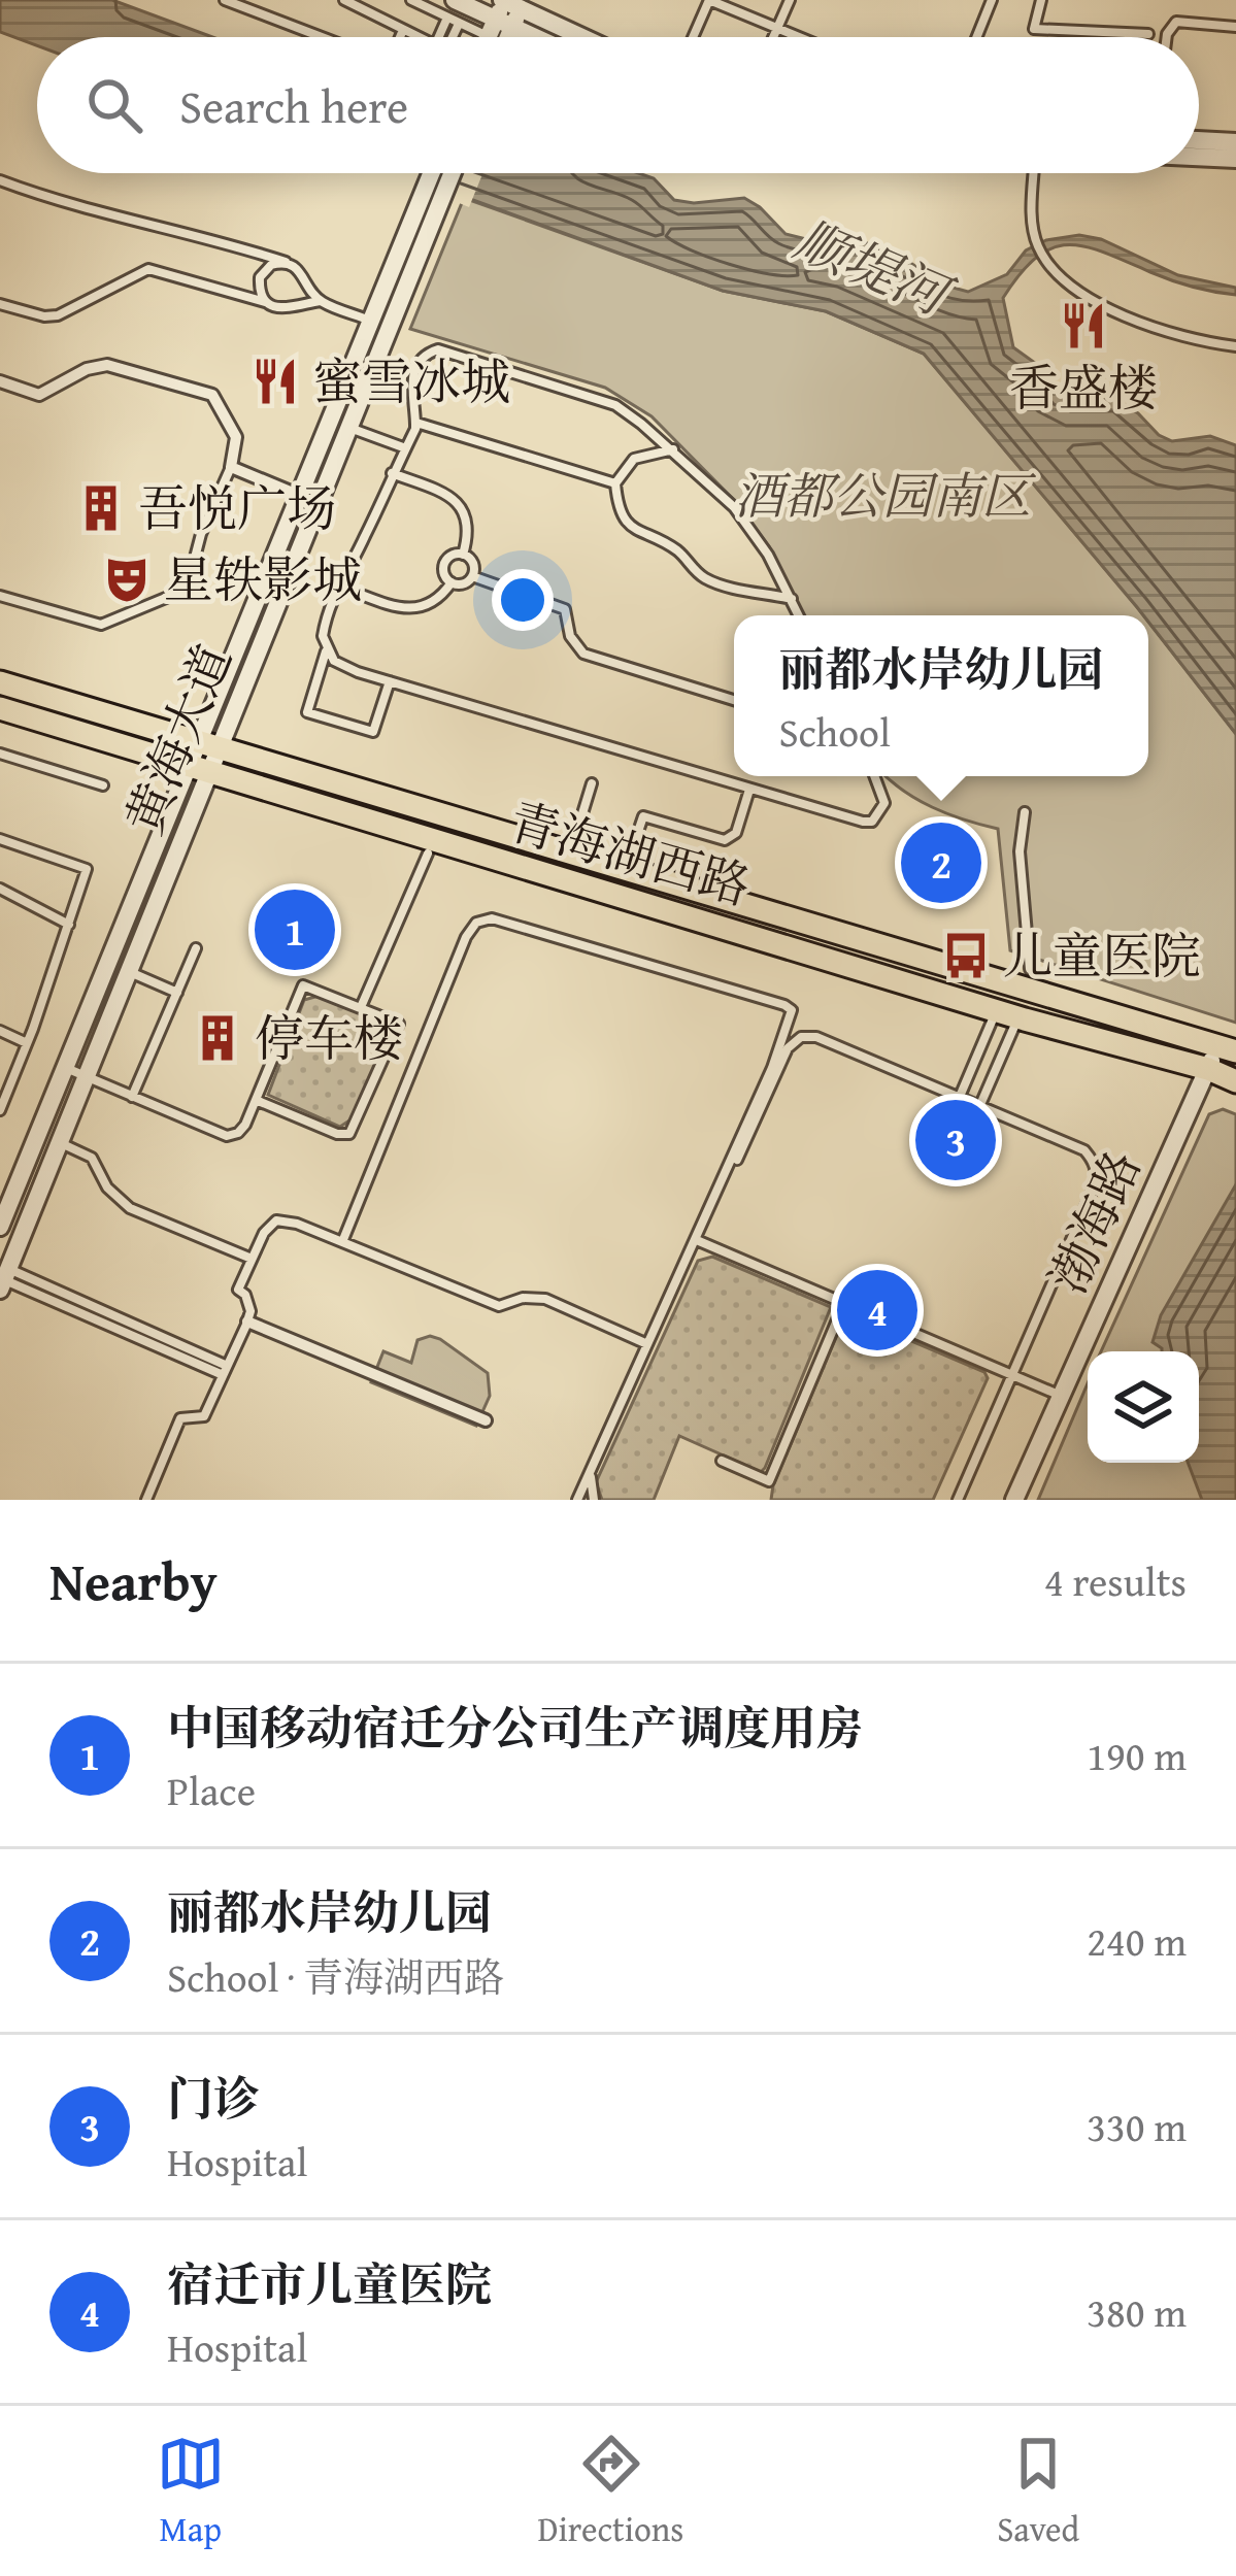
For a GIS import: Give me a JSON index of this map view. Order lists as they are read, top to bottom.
{
  "streets": {
    "main road": ["青海湖西路"],
    "street": ["黄海大道", "渤海路"]
  },
  "crossings": [
    ["黄海大道", "青海湖西路"],
    ["青海湖西路", "渤海路"]
  ],
  "water": ["顺堤河"],
  "parks": ["酒都公园南区"],
  "places": {
    "restaurant": ["香盛楼", "蜜雪冰城"],
    "building": ["吾悦广场", "停车楼"],
    "theatre": ["星轶影城"],
    "bus stop": ["儿童医院"]
  },
  "page": {
    "search": "Search here",
    "popup": ["丽都水岸幼儿园", "School"],
    "pins": [
      "2",
      "1",
      "3",
      "4"
    ],
    "heading": ["Nearby", "4 results"],
    "list": [
      {
        "mark": "1",
        "name": "中国移动宿迁分公司生产调度用房",
        "note": "Place",
        "value": "190 m"
      },
      {
        "mark": "2",
        "name": "丽都水岸幼儿园",
        "note": "School · 青海湖西路",
        "value": "240 m"
      },
      {
        "mark": "3",
        "name": "门诊",
        "note": "Hospital",
        "value": "330 m"
      },
      {
        "mark": "4",
        "name": "宿迁市儿童医院",
        "note": "Hospital",
        "value": "380 m"
      }
    ],
    "nav": ["Map", "Directions", "Saved"]
  }
}
